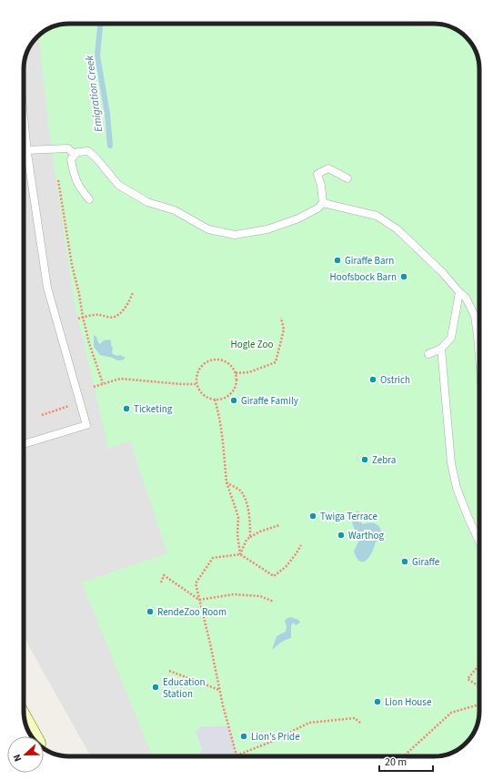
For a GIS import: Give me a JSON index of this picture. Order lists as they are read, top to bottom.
{
  "water": ["Emigration Creek"],
  "parks": ["Hogle Zoo"],
  "places": [
    "Giraffe Barn",
    "Hoofsbock Barn",
    "Ostrich",
    "Giraffe Family",
    "Ticketing",
    "Zebra",
    "Twiga Terrace",
    "Warthog",
    "Giraffe",
    "RendeZoo Room",
    "Education Station",
    "Lion House",
    "Lion's Pride"
  ],
  "scale_bar": "20 m",
  "north": "left"
}
